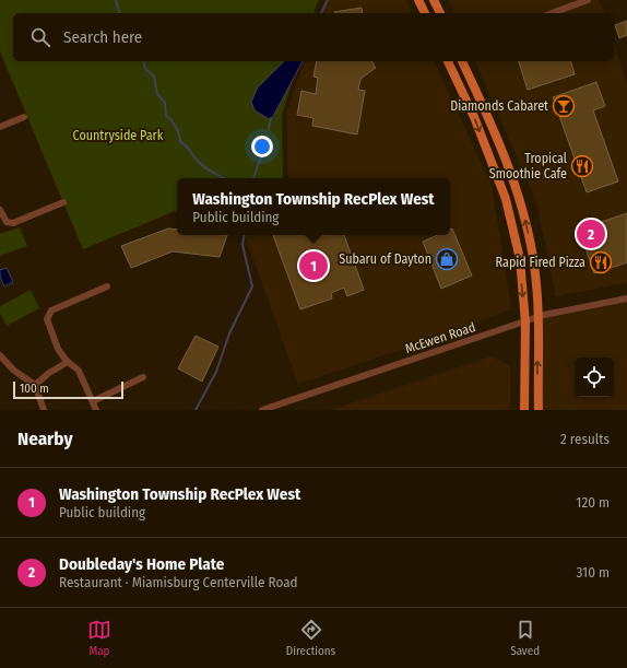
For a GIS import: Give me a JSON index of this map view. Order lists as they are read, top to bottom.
{
  "streets": {
    "street": ["McEwen Road"]
  },
  "parks": ["Countryside Park"],
  "places": {
    "bar": ["Diamonds Cabaret"],
    "restaurant": ["Tropical Smoothie Cafe", "Rapid Fired Pizza"],
    "shop": ["Subaru of Dayton"]
  },
  "scale_bar": "100 m",
  "page": {
    "search": "Search here",
    "popup": ["Washington Township RecPlex West", "Public building"],
    "pins": ["2", "1"],
    "scale": "100 m",
    "heading": ["Nearby", "2 results"],
    "list": [
      {
        "mark": "1",
        "name": "Washington Township RecPlex West",
        "note": "Public building",
        "value": "120 m"
      },
      {
        "mark": "2",
        "name": "Doubleday's Home Plate",
        "note": "Restaurant · Miamisburg Centerville Road",
        "value": "310 m"
      }
    ],
    "nav": ["Map", "Directions", "Saved"]
  }
}
